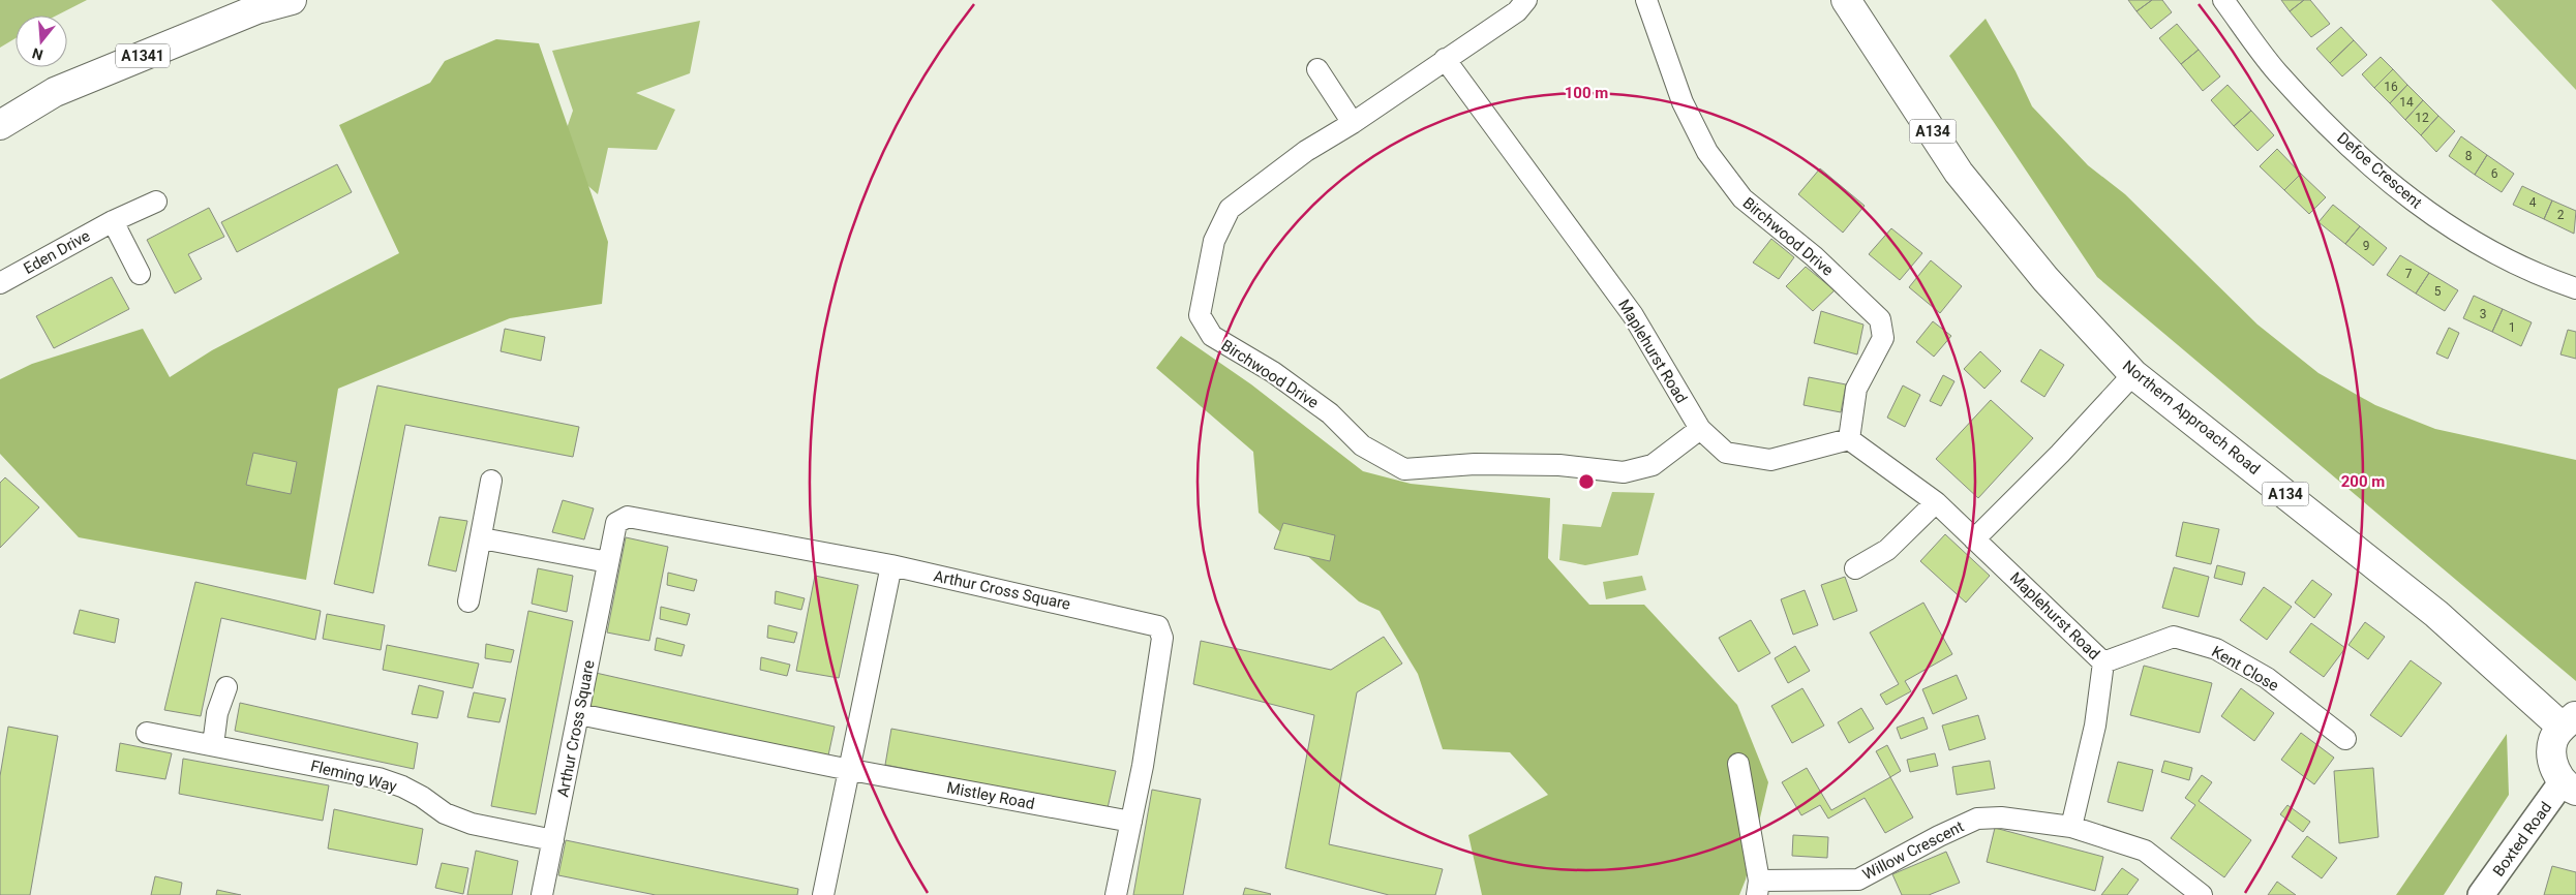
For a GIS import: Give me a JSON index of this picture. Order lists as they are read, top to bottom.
{
  "streets": {
    "main road": ["A1341", "A134", "Northern Approach Road"],
    "street": [
      "Defoe Crescent",
      "Birchwood Drive",
      "Eden Drive",
      "Maplehurst Road",
      "Arthur Cross Square",
      "Kent Close",
      "Fleming Way",
      "Mistley Road",
      "Boxted Road",
      "Willow Crescent"
    ]
  },
  "crossings": [
    ["Birchwood Drive", "Maplehurst Road"],
    ["Maplehurst Road", "Kent Close"],
    ["Maplehurst Road", "Willow Crescent"],
    ["Arthur Cross Square", "Fleming Way"],
    ["Arthur Cross Square", "Mistley Road"]
  ],
  "house_numbers": [
    "16",
    "14",
    "12",
    "8",
    "6",
    "4",
    "2",
    "9",
    "7",
    "5",
    "3",
    "1"
  ],
  "north": "bottom",
  "rings": ["100 m", "200 m"]
}
